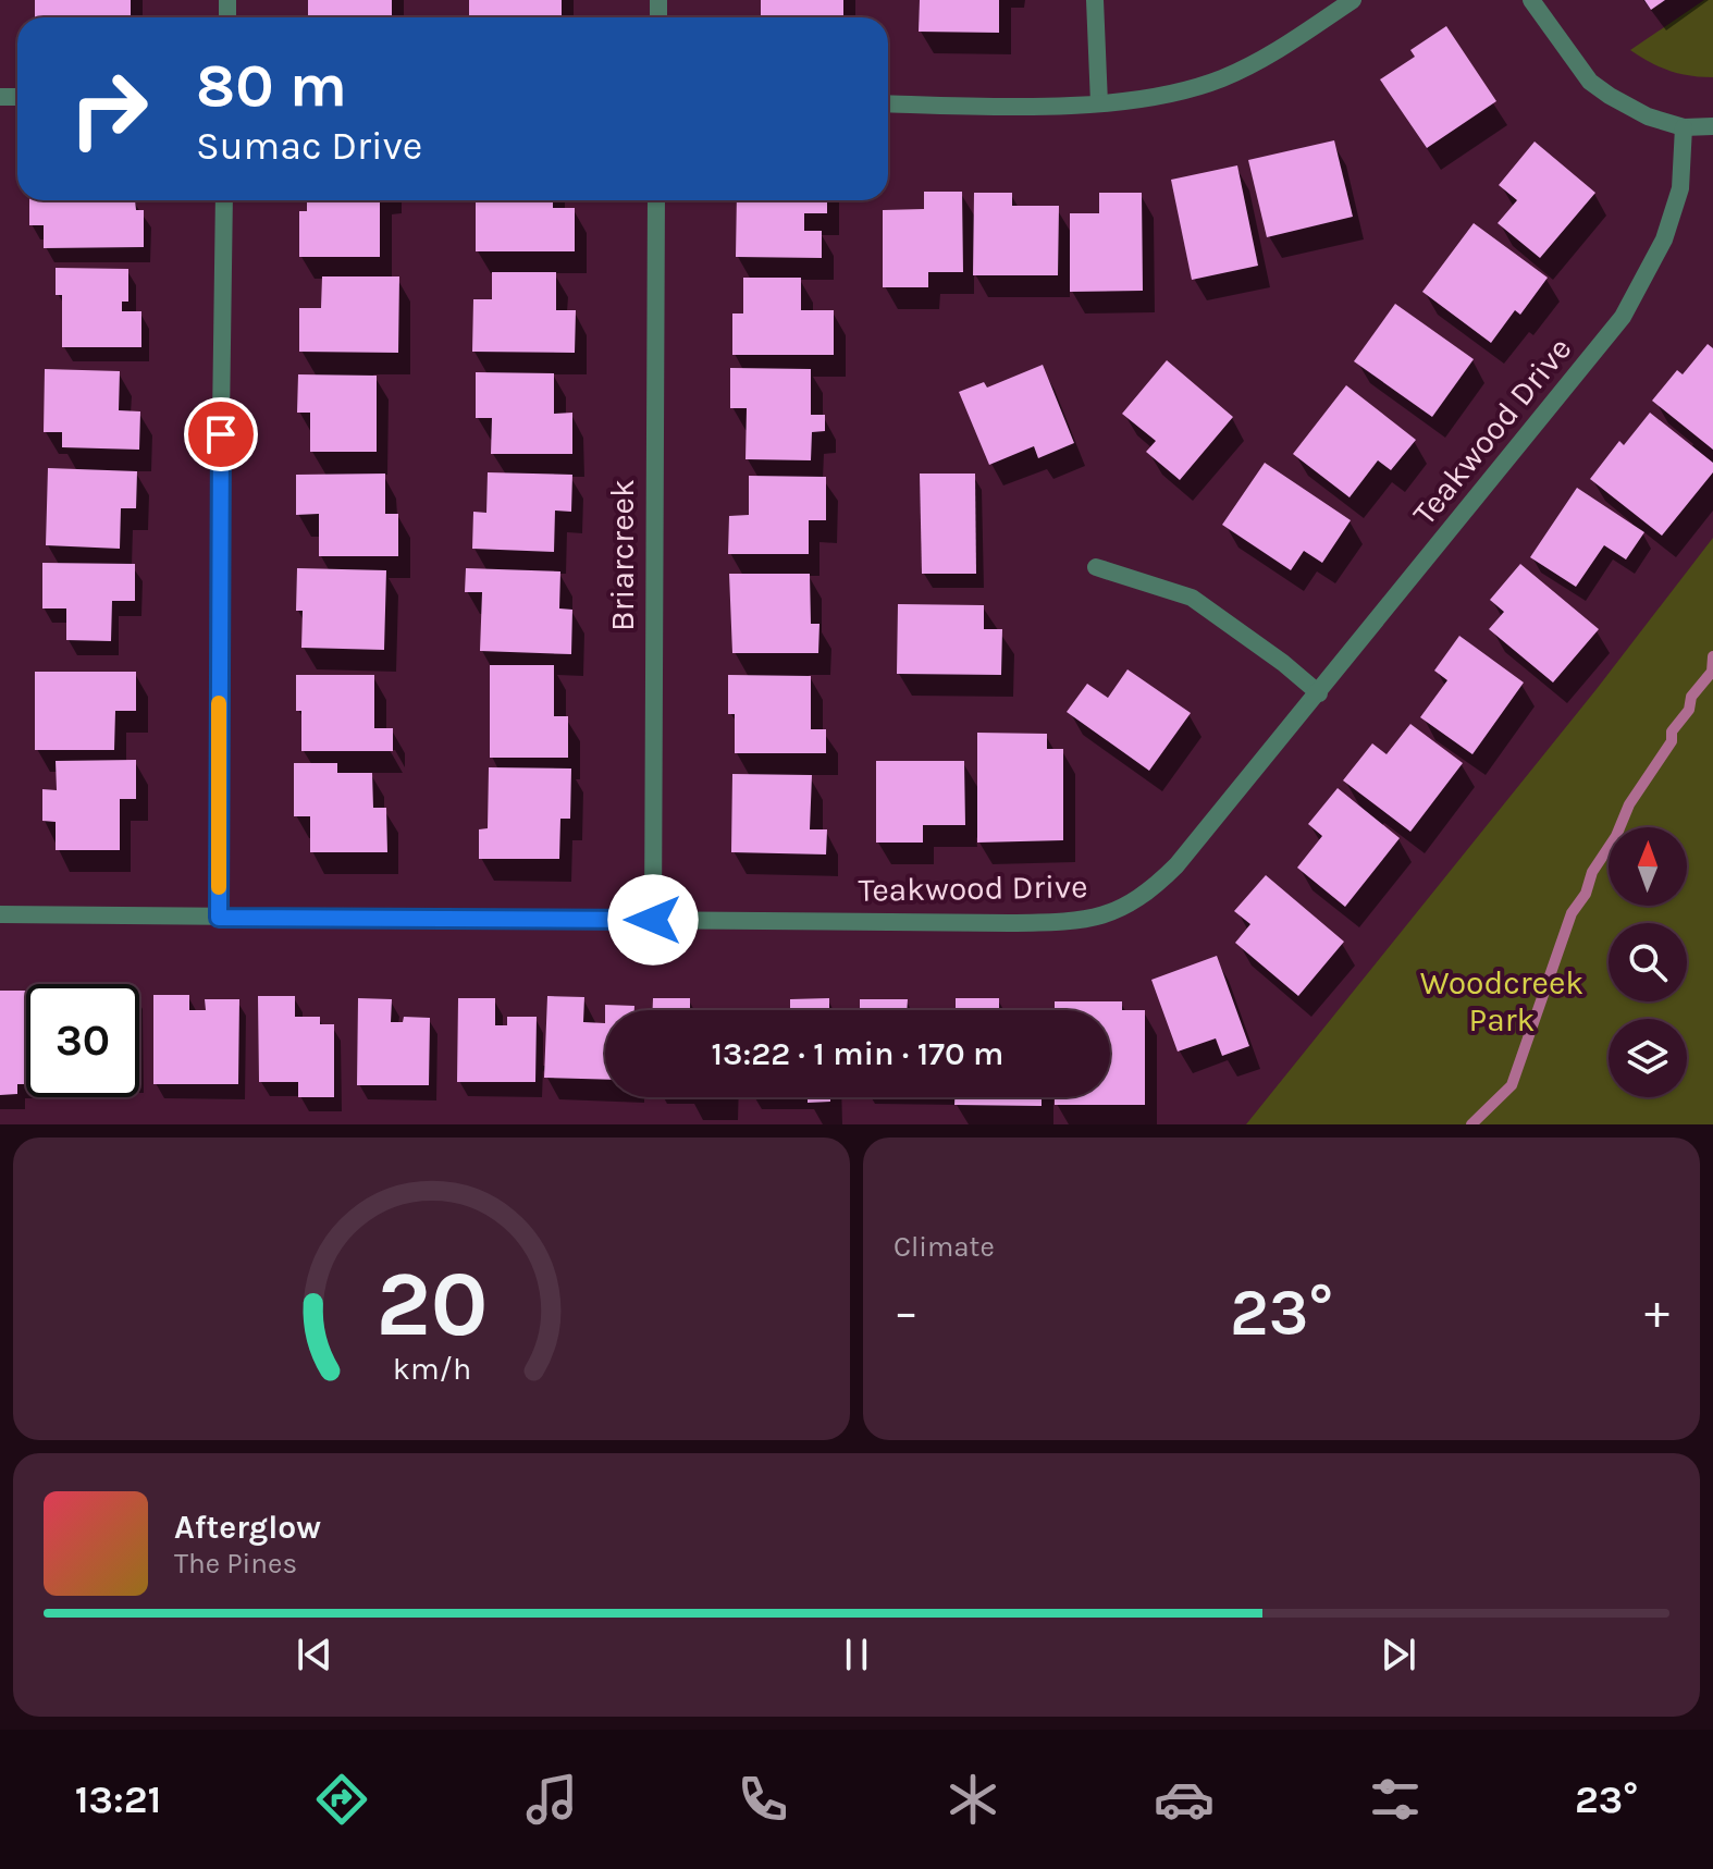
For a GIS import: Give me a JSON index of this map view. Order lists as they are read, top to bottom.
{
  "streets": {
    "street": ["Teakwood Drive", "Briarcreek"]
  },
  "crossings": [
    ["Teakwood Drive", "Briarcreek"]
  ],
  "parks": ["Woodcreek Park"],
  "north": "top",
  "page": {
    "turn": ["80 m", "Sumac Drive"],
    "limit": "30",
    "trip": "13:22 · 1 min · 170 m",
    "tile": "Climate",
    "heat": ["−", "23°", "+"],
    "song": ["Afterglow", "The Pines"],
    "tabs": ["13:21", "23°"],
    "gauge": ["20", "km/h"]
  }
}
